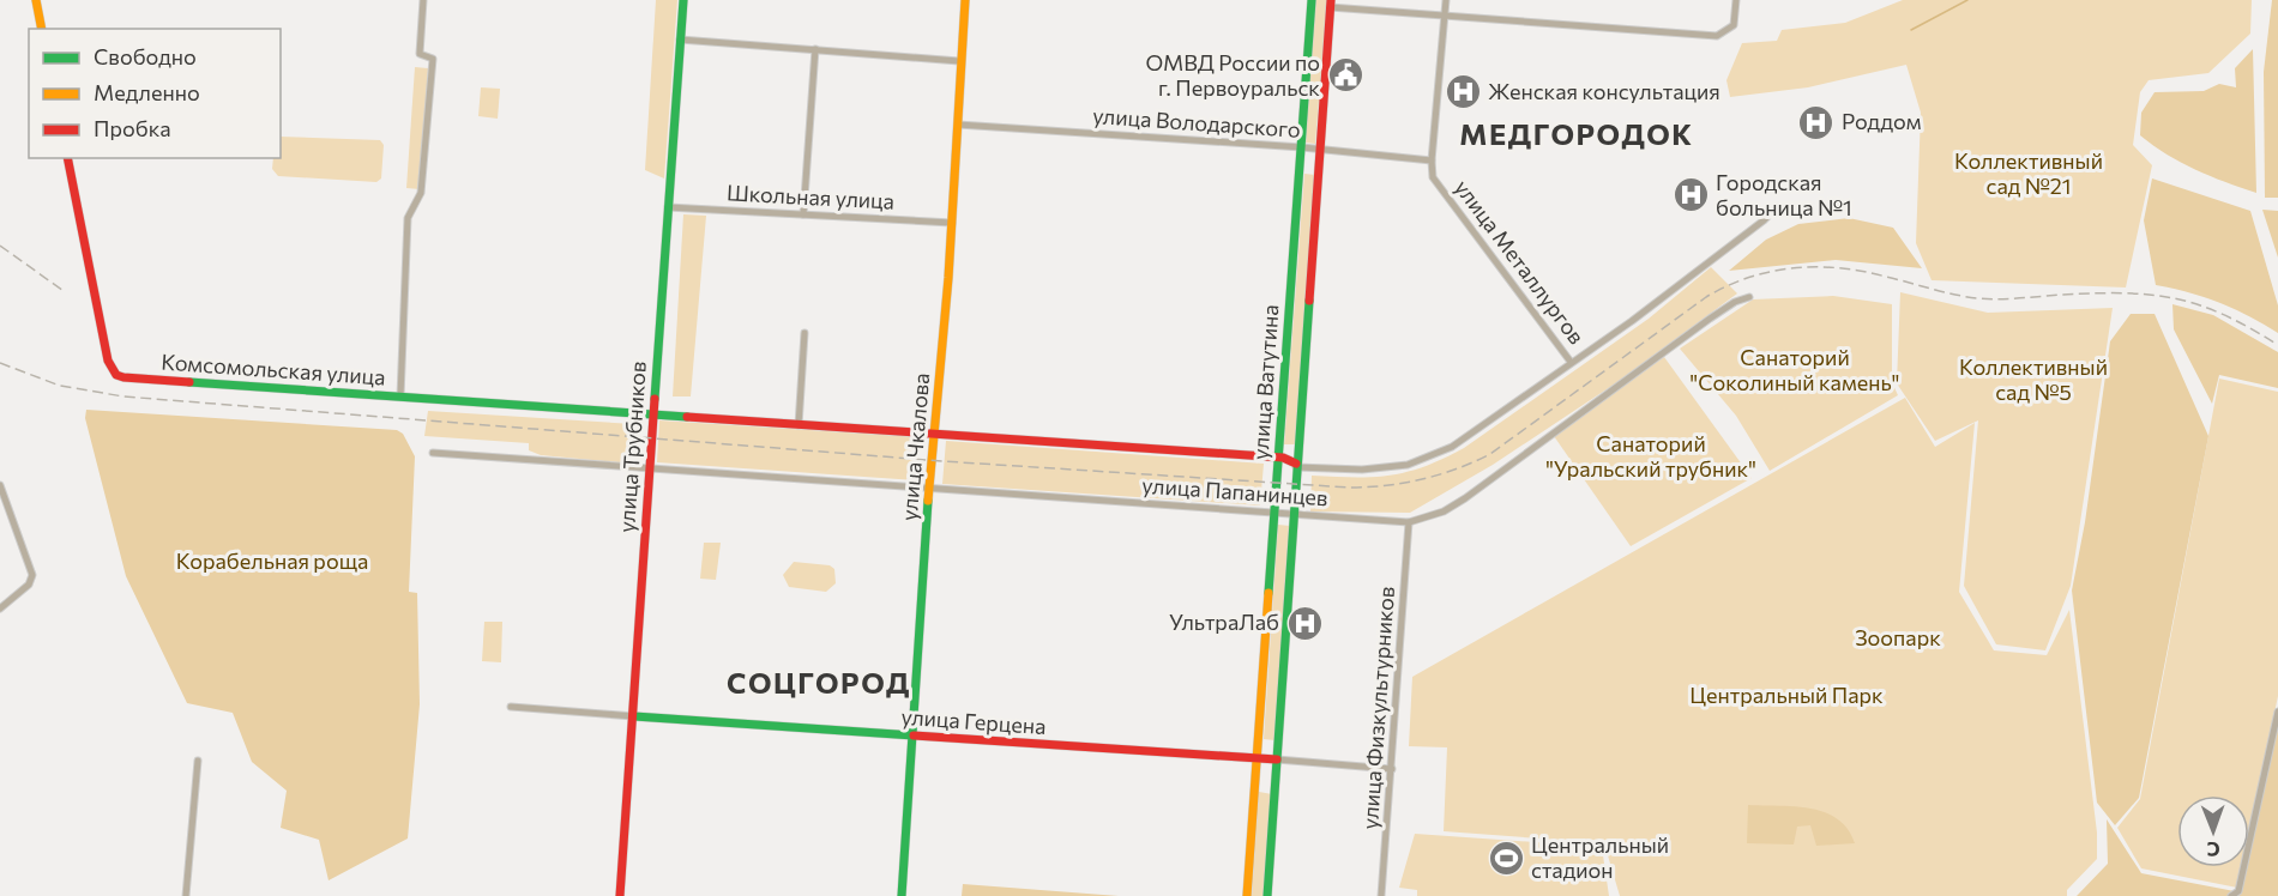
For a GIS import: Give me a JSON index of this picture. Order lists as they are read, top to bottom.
{
  "streets": {
    "street": [
      "улица Володарского",
      "Школьная улица",
      "улица Металлургов",
      "Комсомольская улица",
      "улица Ватутина",
      "улица Трубников",
      "улица Чкалова",
      "улица Папанинцев",
      "улица Физкультурников",
      "улица Герцена"
    ]
  },
  "crossings": [
    ["улица Володарского", "улица Металлургов"],
    ["улица Володарского", "улица Ватутина"],
    ["улица Володарского", "улица Чкалова"],
    ["Школьная улица", "улица Трубников"],
    ["Школьная улица", "улица Чкалова"],
    ["улица Металлургов", "улица Папанинцев"],
    ["Комсомольская улица", "улица Трубников"],
    ["Комсомольская улица", "улица Папанинцев"],
    ["улица Ватутина", "улица Папанинцев"],
    ["улица Ватутина", "улица Герцена"],
    ["улица Трубников", "улица Папанинцев"],
    ["улица Трубников", "улица Герцена"],
    ["улица Чкалова", "улица Папанинцев"],
    ["улица Чкалова", "улица Герцена"],
    ["улица Папанинцев", "улица Физкультурников"],
    ["улица Физкультурников", "улица Герцена"]
  ],
  "districts": ["МЕДГОРОДОК", "СОЦГОРОД"],
  "parks": [
    "Коллективный сад №21",
    "Санаторий \"Соколиный камень\"",
    "Коллективный сад №5",
    "Санаторий \"Уральский трубник\"",
    "Корабельная роща",
    "Зоопарк",
    "Центральный Парк"
  ],
  "places": {
    "public building": ["ОМВД России по г. Первоуральск"],
    "hospital": [
      "Женская консультация",
      "Роддом",
      "Городская больница №1",
      "УльтраЛаб"
    ],
    "sports": ["Центральный стадион"]
  },
  "legend": ["Свободно", "Медленно", "Пробка"],
  "north": "bottom"
}
